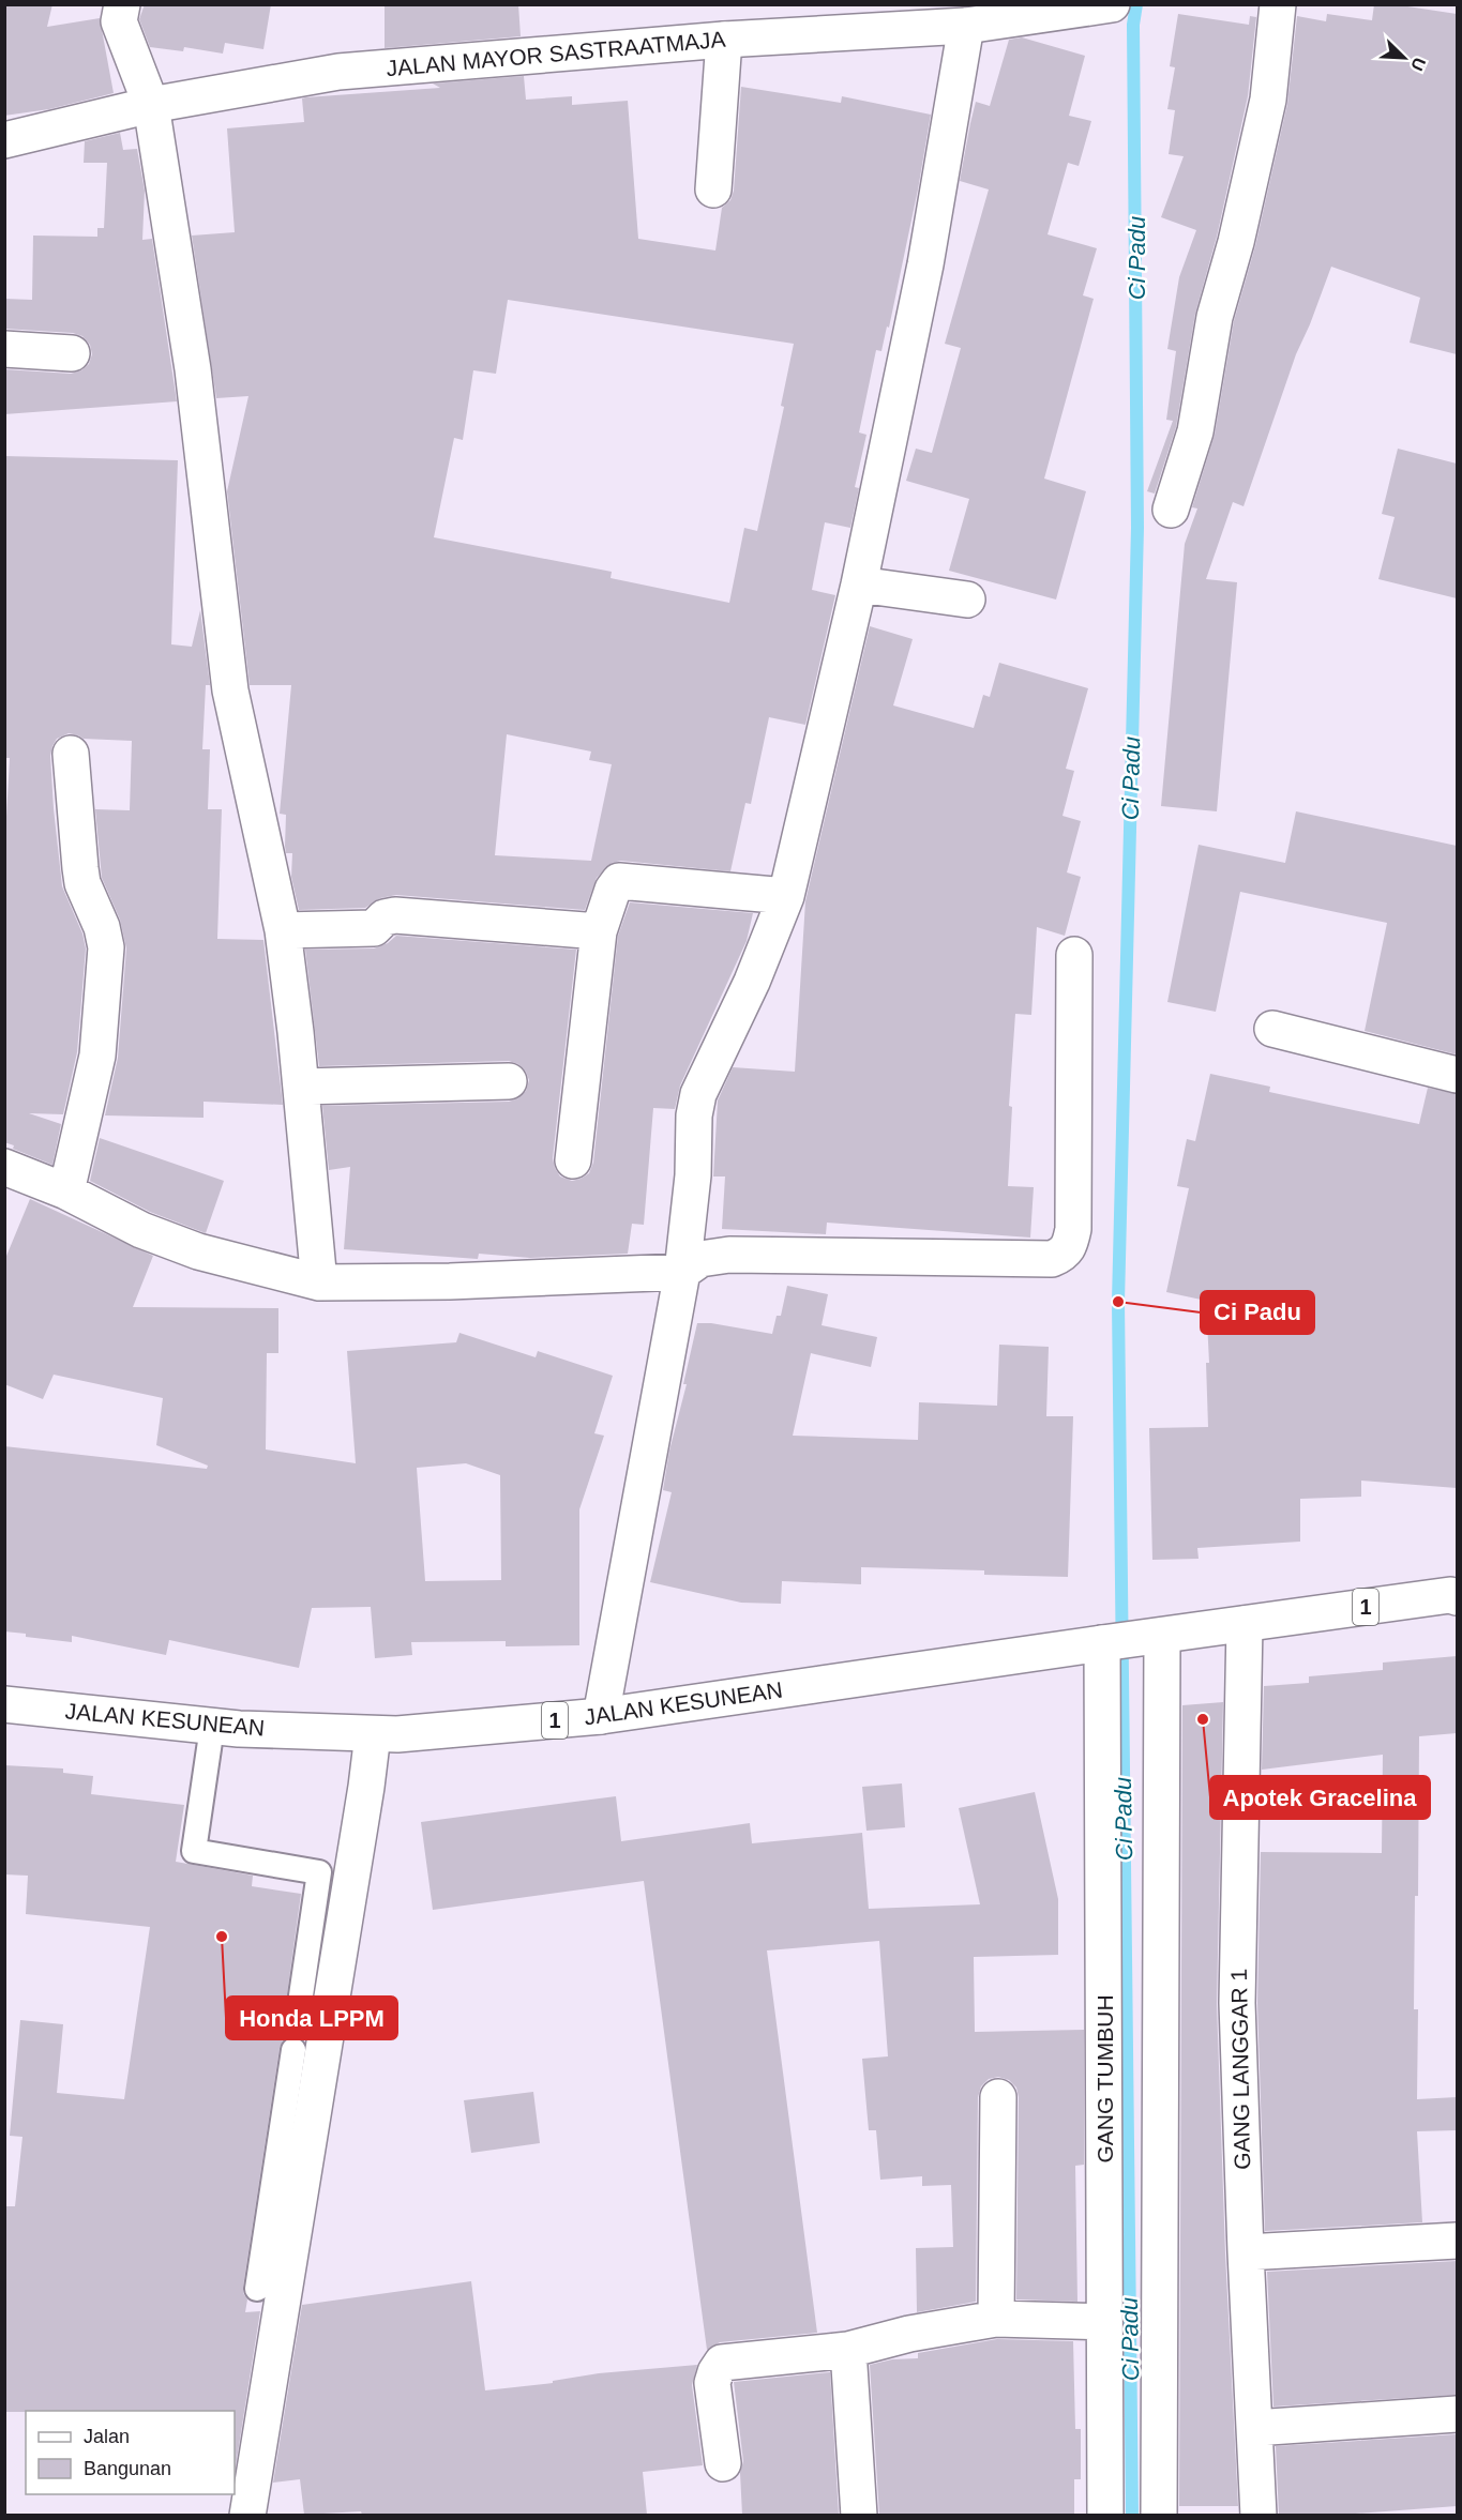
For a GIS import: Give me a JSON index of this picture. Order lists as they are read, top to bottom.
{
  "streets": {
    "main road": [
      "JALAN MAYOR SASTRAATMAJA",
      "1",
      "JALAN KESUNEAN",
      "GANG LANGGAR 1",
      "GANG TUMBUH"
    ]
  },
  "crossings": [
    ["JALAN KESUNEAN", "GANG LANGGAR 1"],
    ["JALAN KESUNEAN", "GANG TUMBUH"]
  ],
  "water": ["Ci Padu"],
  "places": ["Ci Padu", "Apotek Gracelina", "Honda LPPM"],
  "legend": ["Jalan", "Bangunan"],
  "north": "bottom right"
}
